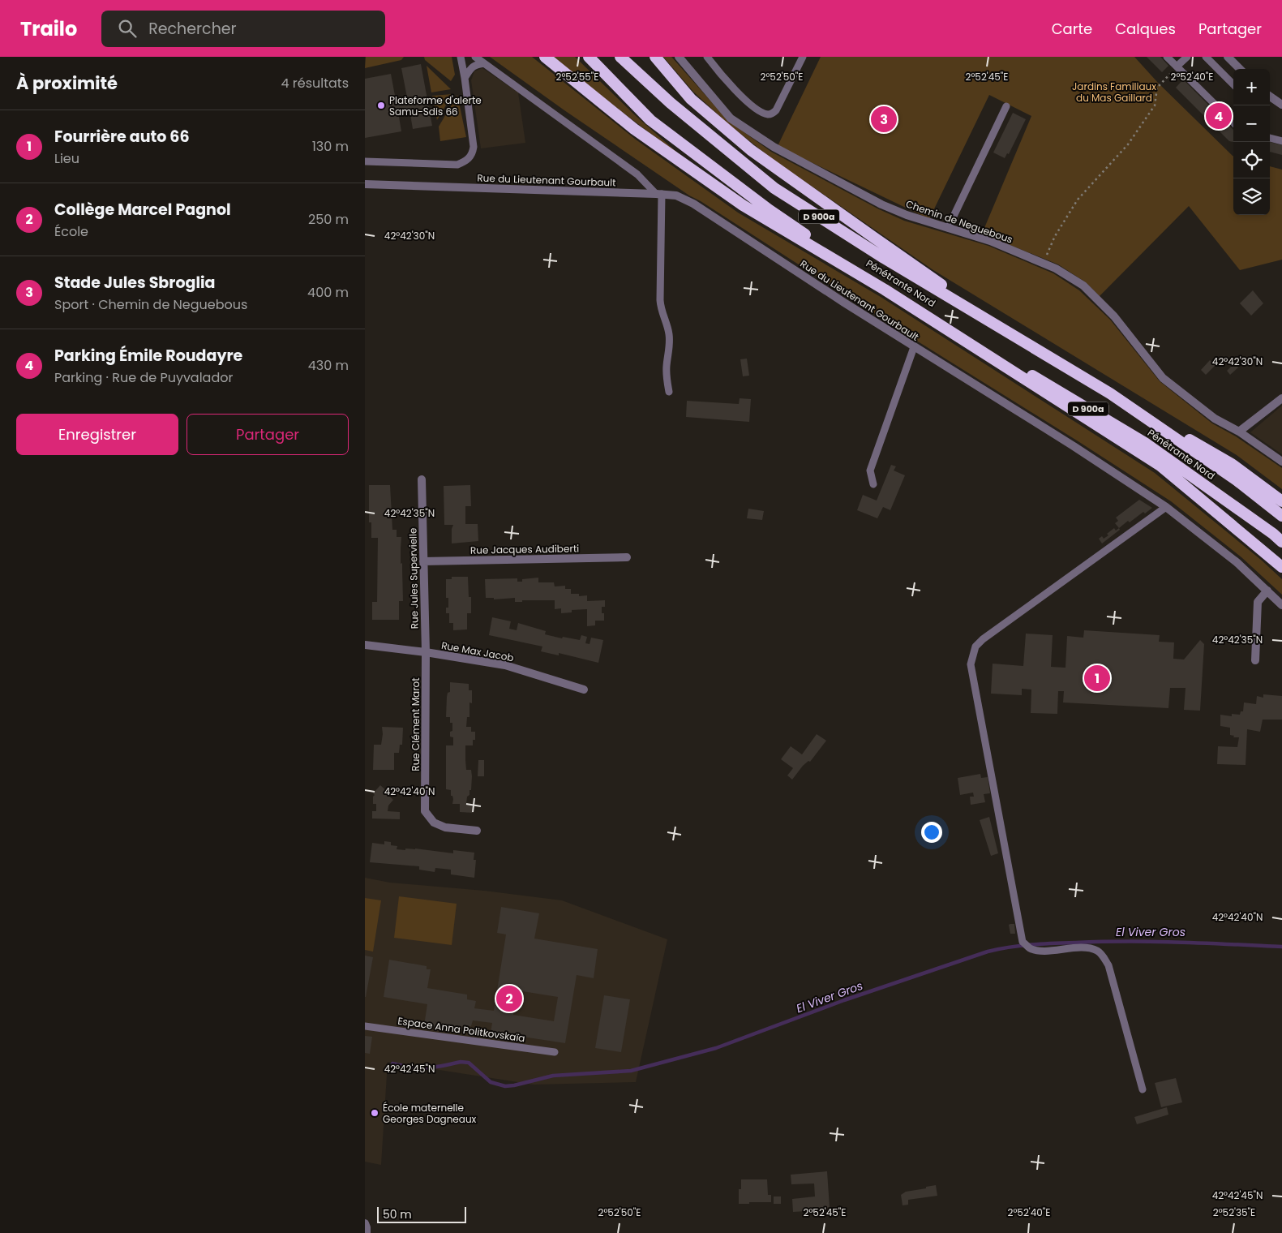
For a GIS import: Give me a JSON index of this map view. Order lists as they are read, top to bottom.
{
  "streets": {
    "highway": ["D 900a", "Pénétrante Nord"],
    "street": [
      "Rue du Lieutenant Gourbault",
      "Chemin de Neguebous",
      "Rue Jacques Audiberti",
      "Rue Jules Supervielle",
      "Rue Max Jacob",
      "Rue Clément Marot"
    ],
    "lane": ["Espace Anna Politkovskaïa"]
  },
  "crossings": [
    ["Rue Jacques Audiberti", "Rue Jules Supervielle"],
    ["Rue Jules Supervielle", "Rue Max Jacob"],
    ["Rue Jules Supervielle", "Rue Clément Marot"],
    ["Rue Max Jacob", "Rue Clément Marot"]
  ],
  "water": ["El Viver Gros"],
  "parks": ["Jardins Familiaux du Mas Gaillard"],
  "places": ["Plateforme d'alerte Samu-Sdis 66", "École maternelle Georges Dagneaux"],
  "scale_bar": "50 m",
  "page": {
    "header": "Trailo",
    "search": "Rechercher",
    "nav": ["Carte", "Calques", "Partager"],
    "heading": ["À proximité", "4 résultats"],
    "map_buttons": ["+", "−"],
    "pins": [
      "4",
      "3",
      "1",
      "2"
    ],
    "list": [
      {
        "mark": "1",
        "name": "Fourrière auto 66",
        "note": "Lieu",
        "value": "130 m"
      },
      {
        "mark": "2",
        "name": "Collège Marcel Pagnol",
        "note": "École",
        "value": "250 m"
      },
      {
        "mark": "3",
        "name": "Stade Jules Sbroglia",
        "note": "Sport · Chemin de Neguebous",
        "value": "400 m"
      },
      {
        "mark": "4",
        "name": "Parking Émile Roudayre",
        "note": "Parking · Rue de Puyvalador",
        "value": "430 m"
      }
    ],
    "buttons": ["Enregistrer", "Partager"],
    "scale": "50 m"
  },
  "coordinates": [
    "2°52'55\"E",
    "2°52'50\"E",
    "2°52'45\"E",
    "2°52'40\"E",
    "42°42'30\"N",
    "42°42'35\"N",
    "42°42'40\"N",
    "42°42'45\"N",
    "2°52'35\"E"
  ]
}
